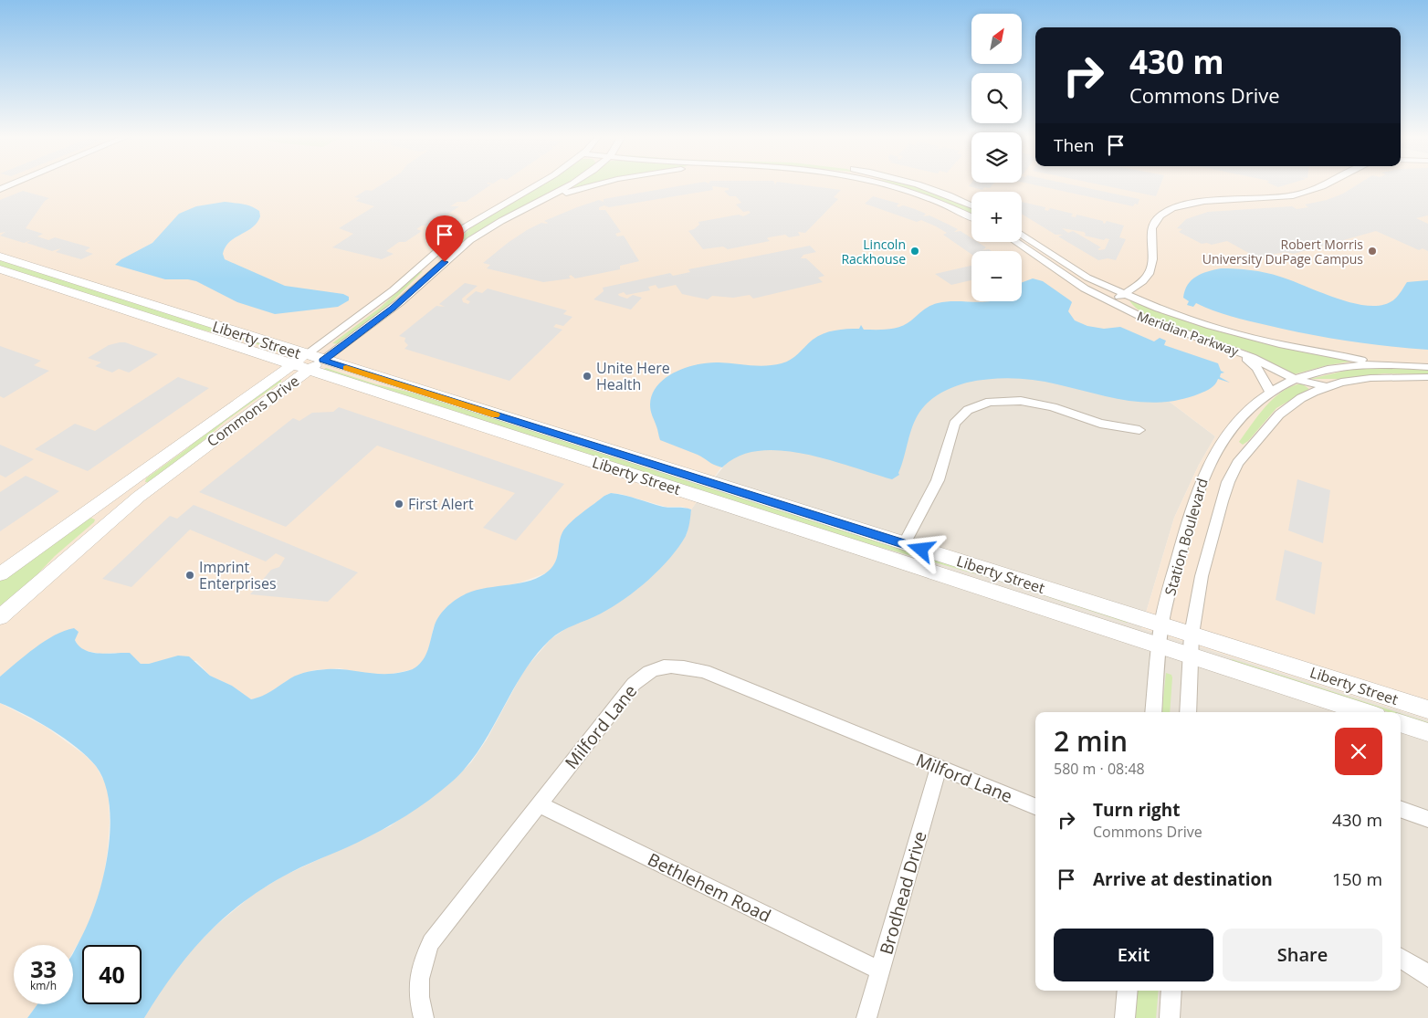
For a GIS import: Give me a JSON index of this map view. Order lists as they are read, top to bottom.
{
  "streets": {
    "street": [
      "Meridian Parkway",
      "Liberty Street",
      "Commons Drive",
      "Station Boulevard",
      "Milford Lane",
      "Bethlehem Road",
      "Brodhead Drive"
    ]
  },
  "crossings": [
    ["Meridian Parkway", "Station Boulevard"],
    ["Liberty Street", "Commons Drive"],
    ["Liberty Street", "Station Boulevard"],
    ["Milford Lane", "Bethlehem Road"],
    ["Milford Lane", "Brodhead Drive"],
    ["Bethlehem Road", "Brodhead Drive"]
  ],
  "places": [
    "Lincoln Rackhouse",
    "Robert Morris University DuPage Campus",
    "Unite Here Health",
    "First Alert",
    "Imprint Enterprises"
  ],
  "north": "top right",
  "page": {
    "map_buttons": ["+", "−"],
    "turn": ["430 m", "Commons Drive"],
    "then": "Then",
    "heading": ["2 min", "580 m · 08:48"],
    "list": [
      {
        "name": "Turn right",
        "note": "Commons Drive",
        "value": "430 m"
      },
      {
        "name": "Arrive at destination",
        "value": "150 m"
      }
    ],
    "buttons": ["Exit", "Share"],
    "speed": "33 km/h",
    "limit": "40"
  }
}
